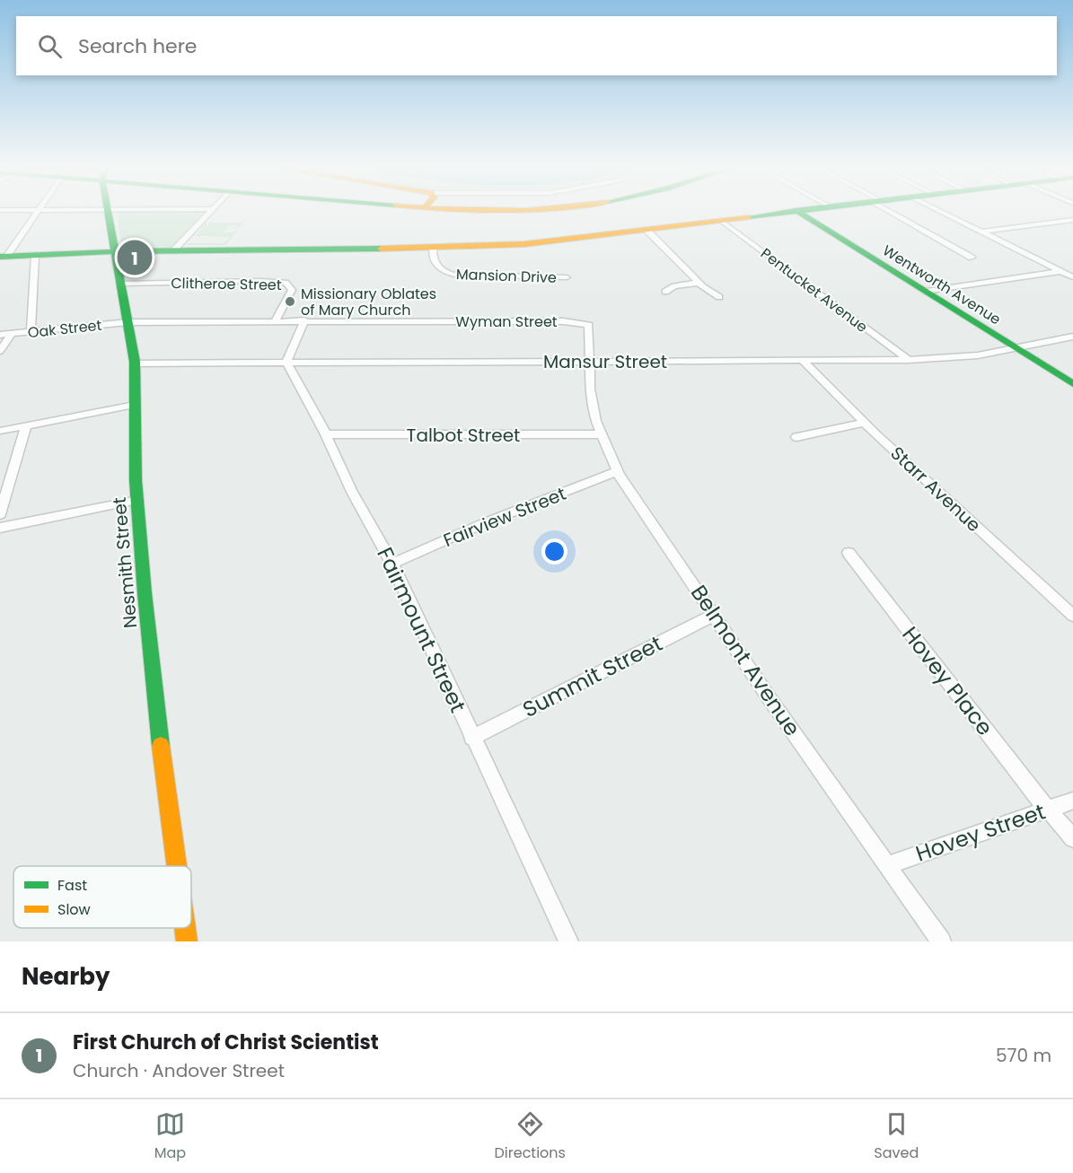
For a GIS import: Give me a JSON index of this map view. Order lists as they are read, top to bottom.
{
  "streets": {
    "main road": ["Wentworth Avenue", "Nesmith Street"],
    "street": [
      "Mansion Drive",
      "Clitheroe Street",
      "Pentucket Avenue",
      "Wyman Street",
      "Oak Street",
      "Mansur Street",
      "Talbot Street",
      "Starr Avenue",
      "Fairview Street",
      "Fairmount Street",
      "Belmont Avenue",
      "Summit Street",
      "Hovey Place",
      "Hovey Street"
    ]
  },
  "crossings": [
    ["Clitheroe Street", "Wyman Street"],
    ["Clitheroe Street", "Nesmith Street"],
    ["Wentworth Avenue", "Mansur Street"],
    ["Pentucket Avenue", "Mansur Street"],
    ["Wyman Street", "Oak Street"],
    ["Wyman Street", "Mansur Street"],
    ["Wyman Street", "Nesmith Street"],
    ["Wyman Street", "Belmont Avenue"],
    ["Oak Street", "Nesmith Street"],
    ["Mansur Street", "Starr Avenue"],
    ["Mansur Street", "Nesmith Street"],
    ["Mansur Street", "Fairmount Street"],
    ["Mansur Street", "Belmont Avenue"],
    ["Talbot Street", "Fairmount Street"],
    ["Talbot Street", "Belmont Avenue"],
    ["Fairview Street", "Fairmount Street"],
    ["Fairview Street", "Belmont Avenue"],
    ["Fairmount Street", "Summit Street"],
    ["Belmont Avenue", "Summit Street"],
    ["Belmont Avenue", "Hovey Street"],
    ["Hovey Place", "Hovey Street"]
  ],
  "places": ["Missionary Oblates of Mary Church"],
  "legend": ["Fast", "Slow"],
  "page": {
    "search": "Search here",
    "pins": "1",
    "heading": "Nearby",
    "list": [
      {
        "mark": "1",
        "name": "First Church of Christ Scientist",
        "note": "Church · Andover Street",
        "value": "570 m"
      }
    ],
    "nav": ["Map", "Directions", "Saved"]
  }
}
